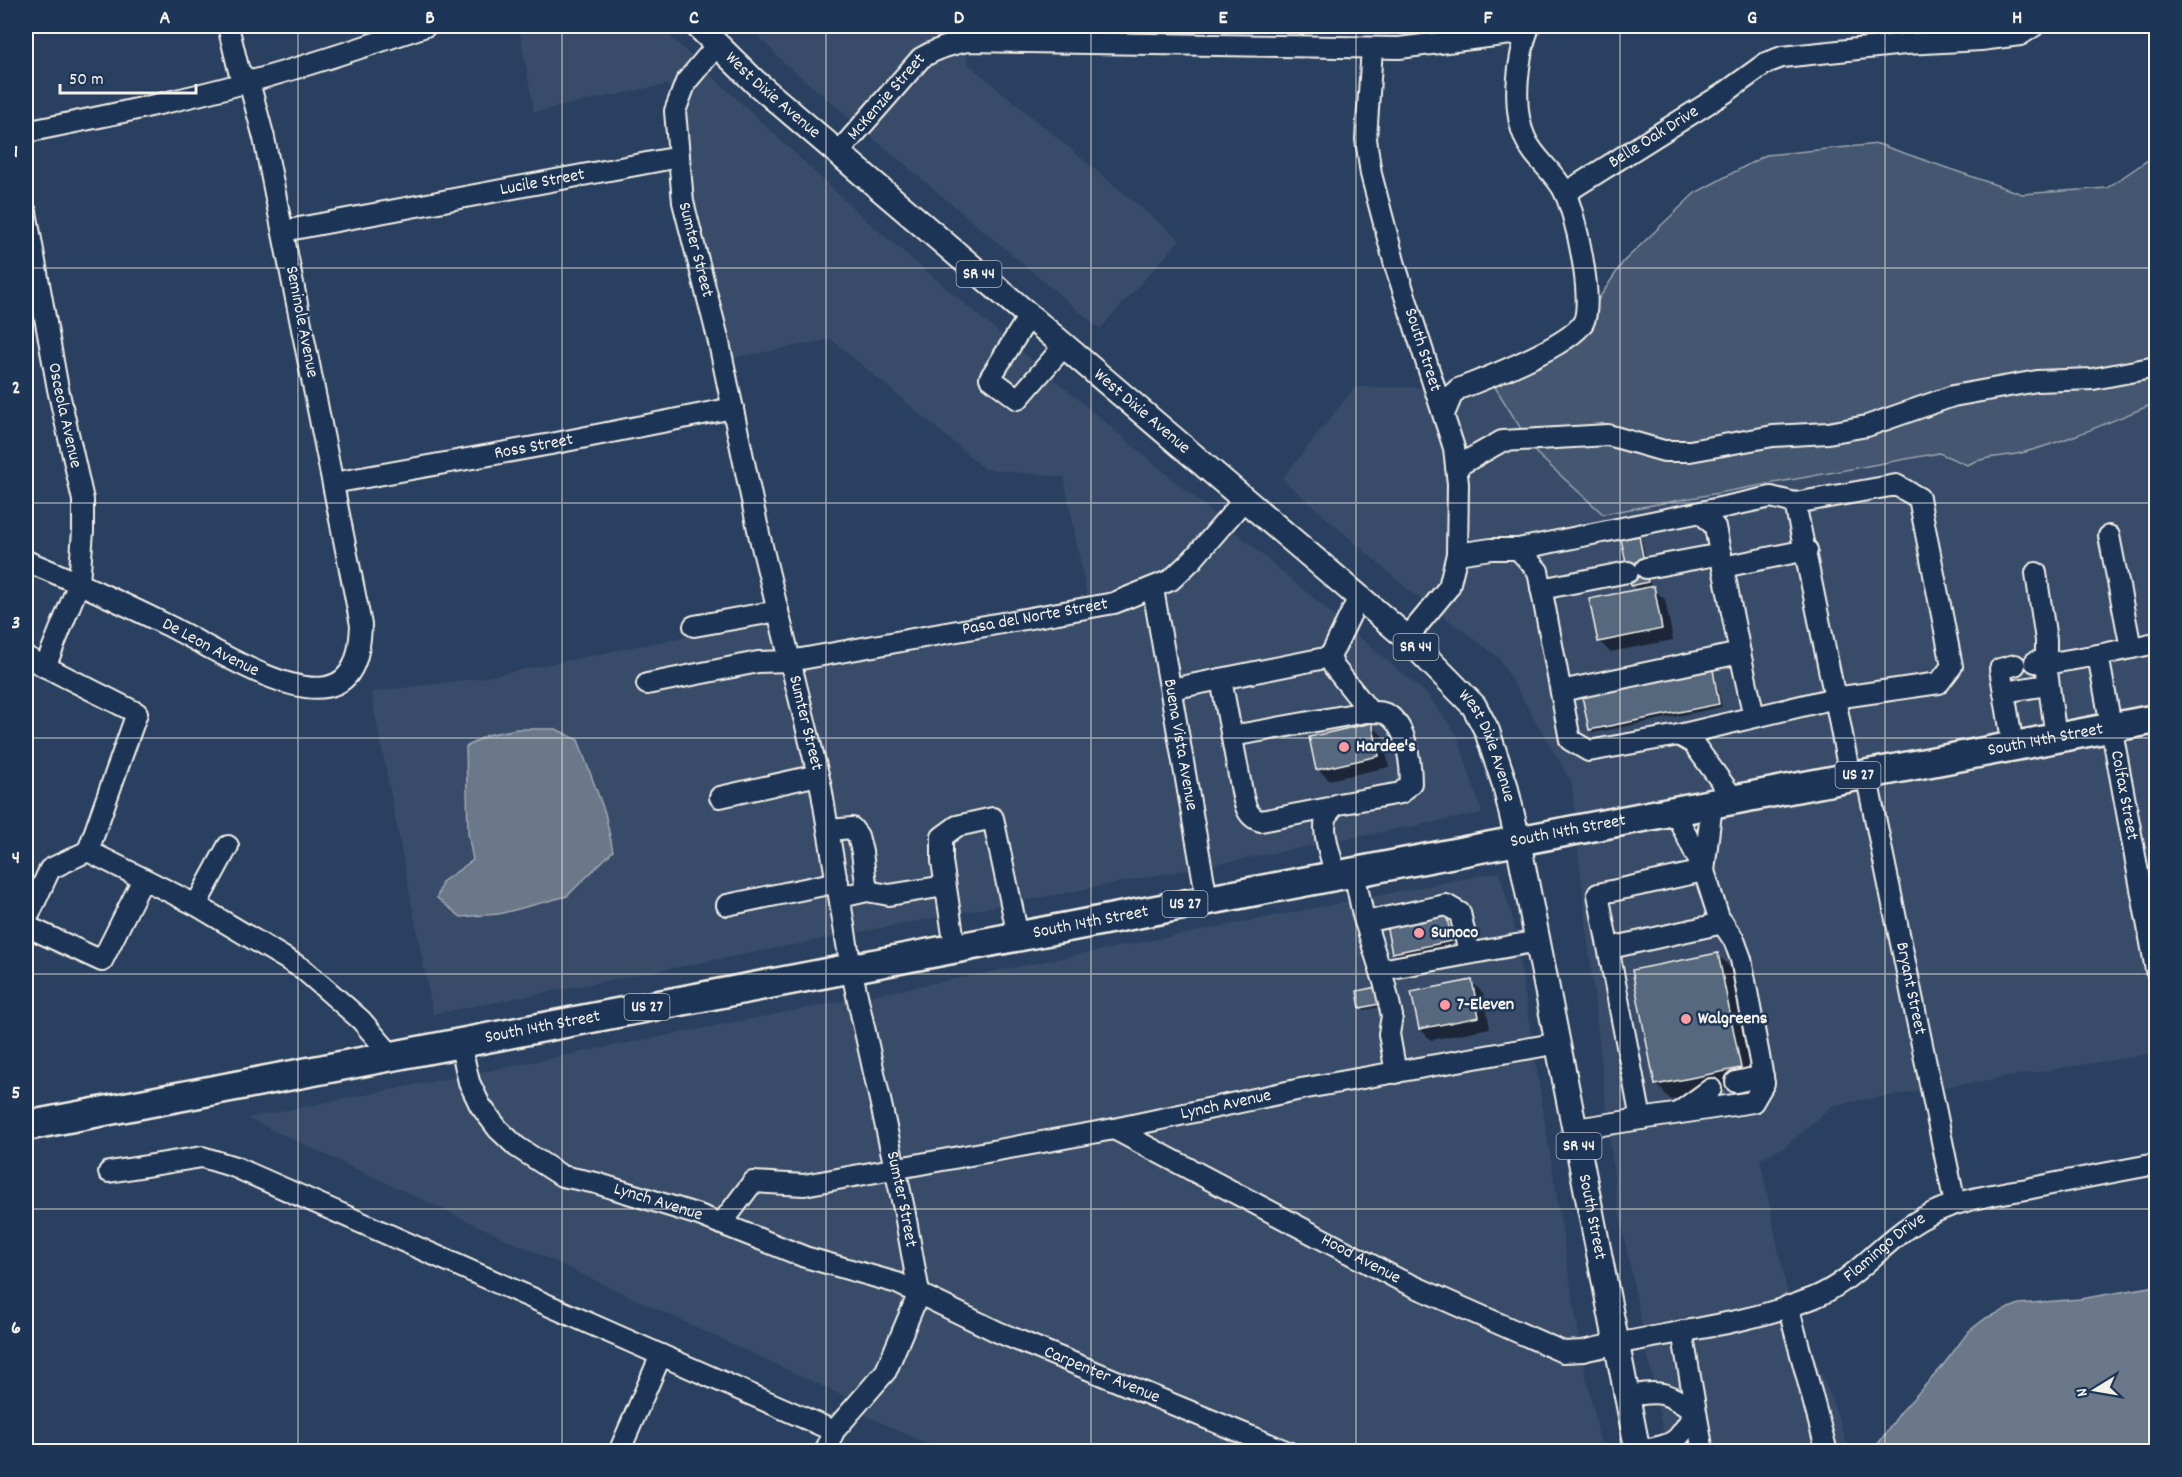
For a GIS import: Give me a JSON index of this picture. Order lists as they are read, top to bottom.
{
  "streets": {
    "highway": ["South 14th Street", "US 27"],
    "main road": ["West Dixie Avenue", "SR 44", "South Street"],
    "street": [
      "McKenzie Street",
      "Belle Oak Drive",
      "Lucile Street",
      "Sumter Street",
      "Seminole Avenue",
      "Osceola Avenue",
      "Ross Street",
      "Pasa del Norte Street",
      "De Leon Avenue",
      "Buena Vista Avenue",
      "Colfax Street",
      "Bryant Street",
      "Lynch Avenue",
      "Flamingo Drive",
      "Hood Avenue",
      "Carpenter Avenue"
    ]
  },
  "crossings": [
    ["West Dixie Avenue", "McKenzie Street"],
    ["West Dixie Avenue", "South Street"],
    ["West Dixie Avenue", "Pasa del Norte Street"],
    ["West Dixie Avenue", "South 14th Street"],
    ["McKenzie Street", "South Street"],
    ["Lucile Street", "Sumter Street"],
    ["Lucile Street", "Seminole Avenue"],
    ["Sumter Street", "Ross Street"],
    ["Sumter Street", "Pasa del Norte Street"],
    ["Sumter Street", "South 14th Street"],
    ["Sumter Street", "Lynch Avenue"],
    ["Sumter Street", "Carpenter Avenue"],
    ["Seminole Avenue", "Ross Street"],
    ["Seminole Avenue", "De Leon Avenue"],
    ["South Street", "South 14th Street"],
    ["South Street", "Lynch Avenue"],
    ["South Street", "Flamingo Drive"],
    ["South Street", "Hood Avenue"],
    ["Osceola Avenue", "De Leon Avenue"],
    ["Pasa del Norte Street", "Buena Vista Avenue"],
    ["South 14th Street", "Buena Vista Avenue"],
    ["South 14th Street", "Colfax Street"],
    ["South 14th Street", "Bryant Street"],
    ["South 14th Street", "Lynch Avenue"],
    ["Bryant Street", "Flamingo Drive"],
    ["Lynch Avenue", "Hood Avenue"],
    ["Lynch Avenue", "Carpenter Avenue"],
    ["Flamingo Drive", "Hood Avenue"]
  ],
  "places": [
    "Hardee's",
    "Sunoco",
    "7-Eleven",
    "Walgreens"
  ],
  "scale_bar": "50 m",
  "north": "left",
  "grid": {
    "columns": [
      "A",
      "B",
      "C",
      "D",
      "E",
      "F",
      "G",
      "H"
    ],
    "rows": [
      "1",
      "2",
      "3",
      "4",
      "5",
      "6"
    ]
  }
}
